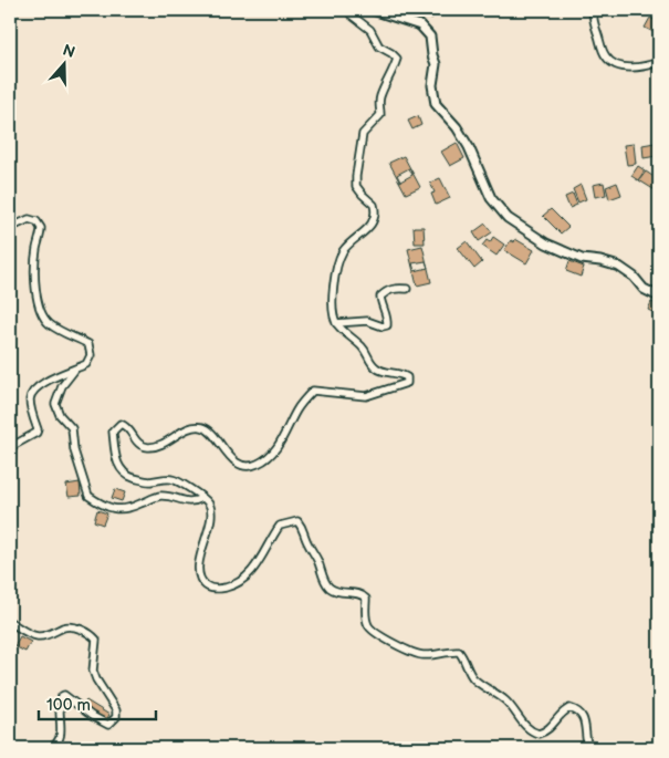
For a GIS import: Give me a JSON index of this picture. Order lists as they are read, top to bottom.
{
  "scale_bar": "100 m",
  "north": "top"
}
